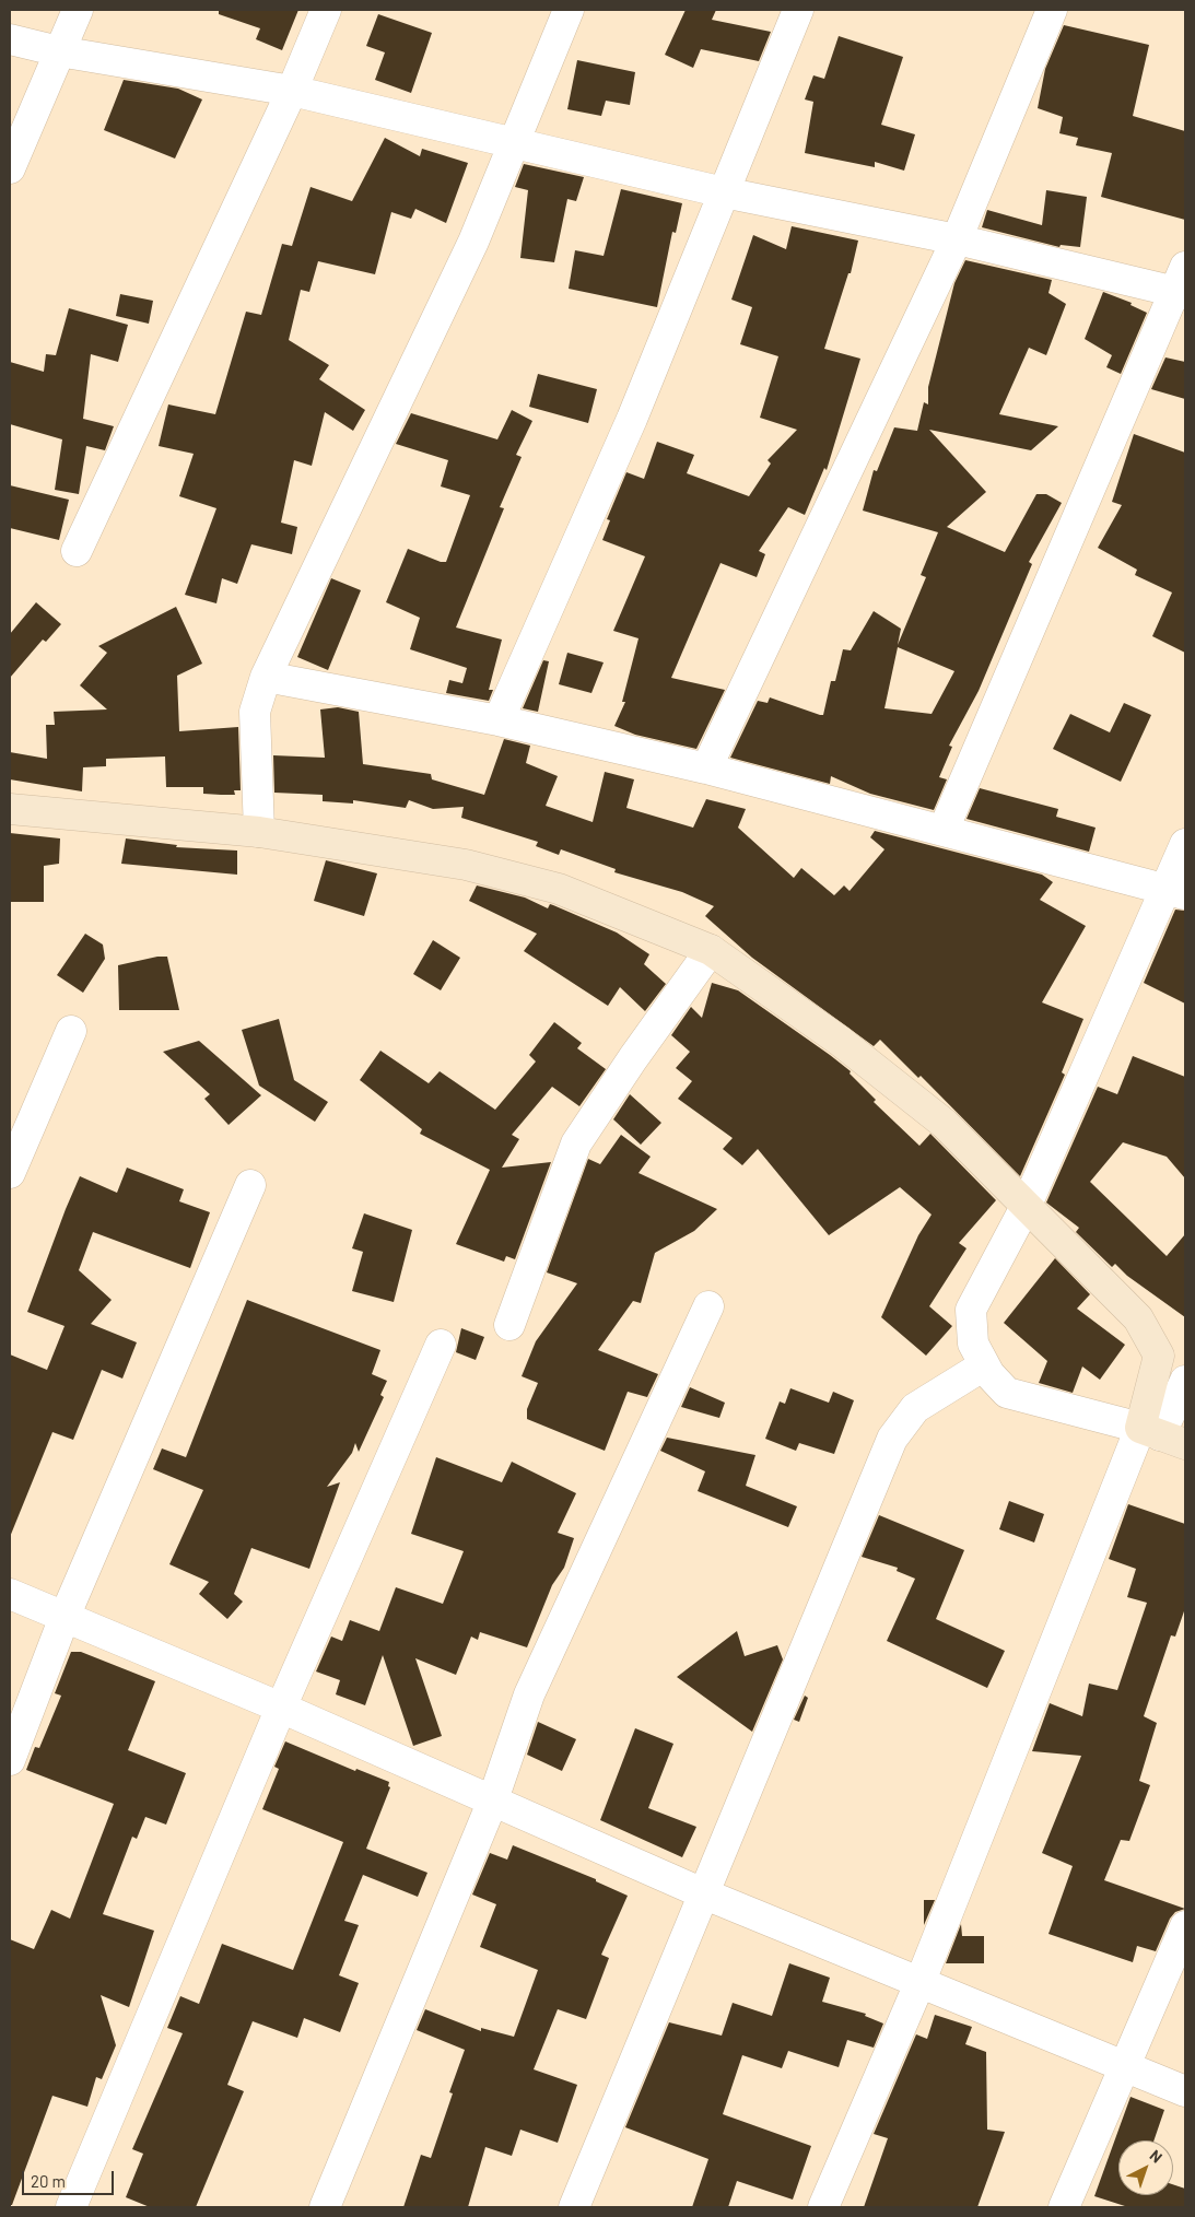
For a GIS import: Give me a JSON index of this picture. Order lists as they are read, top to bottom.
{
  "scale_bar": "20 m",
  "north": "top right"
}
